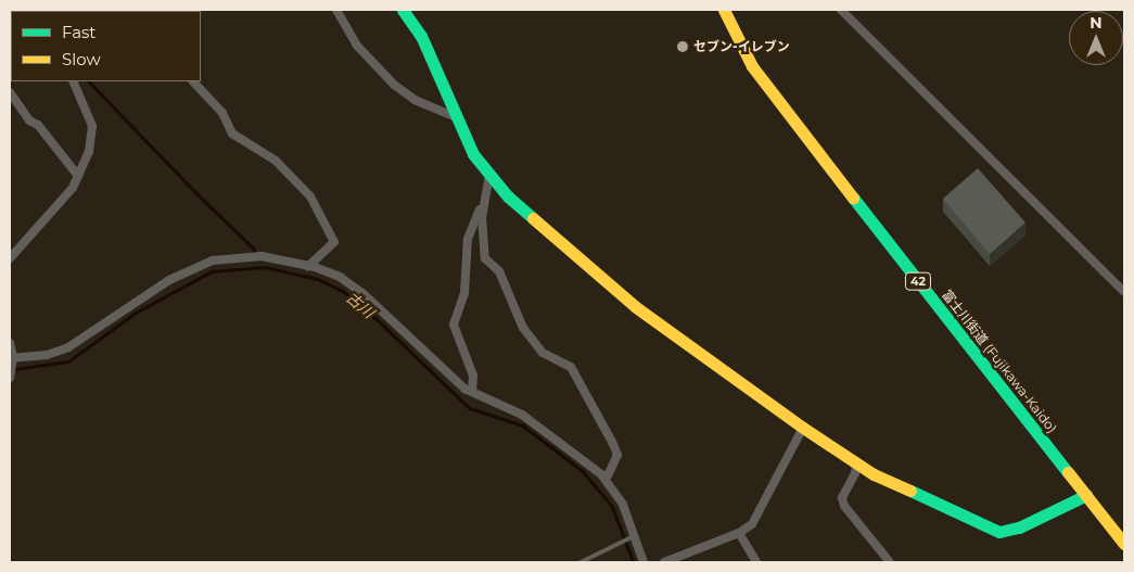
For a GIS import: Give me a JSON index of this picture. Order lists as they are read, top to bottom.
{
  "streets": {
    "street": ["42", "富士川街道 (Fujikawa-Kaido)"]
  },
  "water": ["古川"],
  "places": ["セブン-イレブン"],
  "legend": ["Fast", "Slow"],
  "north": "top"
}
